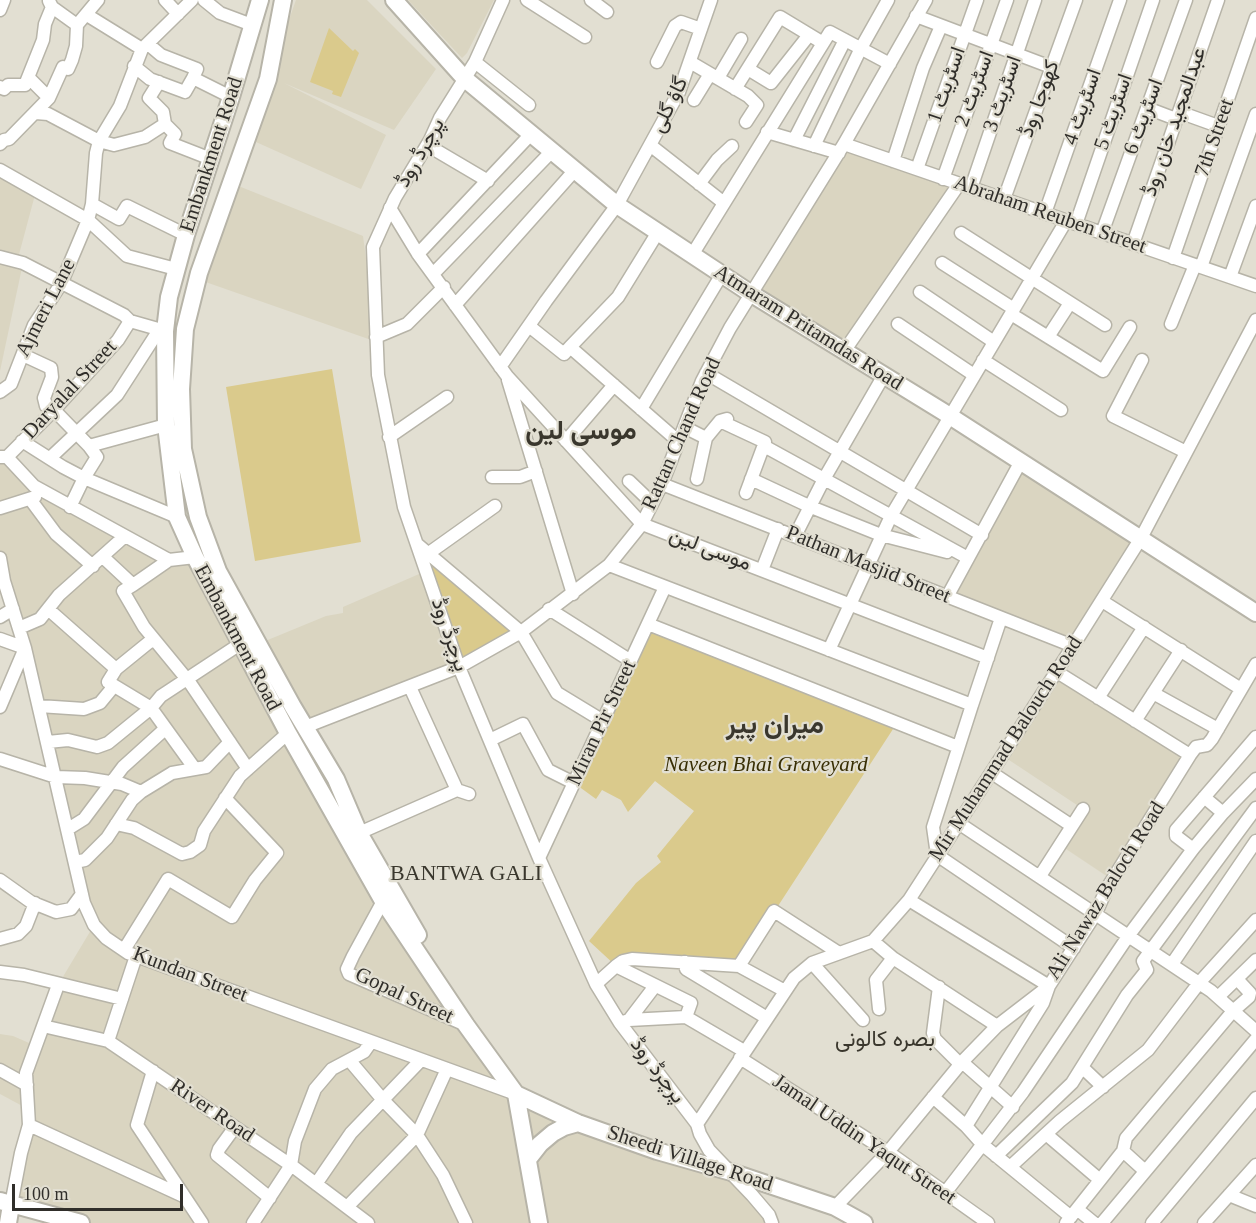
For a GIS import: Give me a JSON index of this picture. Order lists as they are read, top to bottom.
{
  "streets": {
    "main road": ["Embankment Road", "Atmaram Pritamdas Road", "Sheedi Village Road"],
    "street": [
      "اسٹریٹ 1",
      "اسٹریٹ 2",
      "اسٹریٹ 3",
      "کھوجا روڈ",
      "گاؤ گلی",
      "اسٹریٹ 4",
      "اسٹریٹ 5",
      "اسٹریٹ 6",
      "عبدالمجید خان روڈ",
      "7th Street",
      "پرچرڈ روڈ",
      "Abraham Reuben Street",
      "Ajmeri Lane",
      "Daryalal Street",
      "Rattan Chand Road",
      "موسی لین",
      "Pathan Masjid Street",
      "Miran Pir Street",
      "Mir Muhammad Balouch Road",
      "Ali Nawaz Baloch Road",
      "Kundan Street",
      "Gopal Street",
      "River Road",
      "Jamal Uddin Yaqut Street"
    ]
  },
  "crossings": [
    ["اسٹریٹ 1", "Abraham Reuben Street"],
    ["اسٹریٹ 2", "Abraham Reuben Street"],
    ["اسٹریٹ 3", "Abraham Reuben Street"],
    ["اسٹریٹ 3", "Atmaram Pritamdas Road"],
    ["کھوجا روڈ", "Abraham Reuben Street"],
    ["گاؤ گلی", "Atmaram Pritamdas Road"],
    ["گاؤ گلی", "موسی لین"],
    ["اسٹریٹ 4", "Abraham Reuben Street"],
    ["اسٹریٹ 5", "Abraham Reuben Street"],
    ["اسٹریٹ 5", "Atmaram Pritamdas Road"],
    ["اسٹریٹ 5", "موسی لین"],
    ["اسٹریٹ 5", "Pathan Masjid Street"],
    ["اسٹریٹ 6", "Abraham Reuben Street"],
    ["عبدالمجید خان روڈ", "Abraham Reuben Street"],
    ["7th Street", "Abraham Reuben Street"],
    ["پرچرڈ روڈ", "Atmaram Pritamdas Road"],
    ["پرچرڈ روڈ", "Rattan Chand Road"],
    ["پرچرڈ روڈ", "موسی لین"],
    ["پرچرڈ روڈ", "Miran Pir Street"],
    ["پرچرڈ روڈ", "Mir Muhammad Balouch Road"],
    ["پرچرڈ روڈ", "Sheedi Village Road"],
    ["Embankment Road", "Rattan Chand Road"],
    ["Embankment Road", "Kundan Street"],
    ["Embankment Road", "Gopal Street"],
    ["Embankment Road", "Sheedi Village Road"],
    ["Abraham Reuben Street", "Rattan Chand Road"],
    ["Atmaram Pritamdas Road", "Rattan Chand Road"],
    ["Atmaram Pritamdas Road", "Mir Muhammad Balouch Road"],
    ["Rattan Chand Road", "موسی لین"],
    ["Rattan Chand Road", "Pathan Masjid Street"],
    ["Pathan Masjid Street", "Mir Muhammad Balouch Road"],
    ["Mir Muhammad Balouch Road", "Jamal Uddin Yaqut Street"],
    ["Ali Nawaz Baloch Road", "Jamal Uddin Yaqut Street"],
    ["Ali Nawaz Baloch Road", "Sheedi Village Road"],
    ["Kundan Street", "Sheedi Village Road"]
  ],
  "districts": [
    "موسی لین",
    "میران پیر",
    "BANTWA GALI",
    "بصرہ کالونی"
  ],
  "parks": ["Naveen Bhai Graveyard"],
  "scale_bar": "100 m"
}
